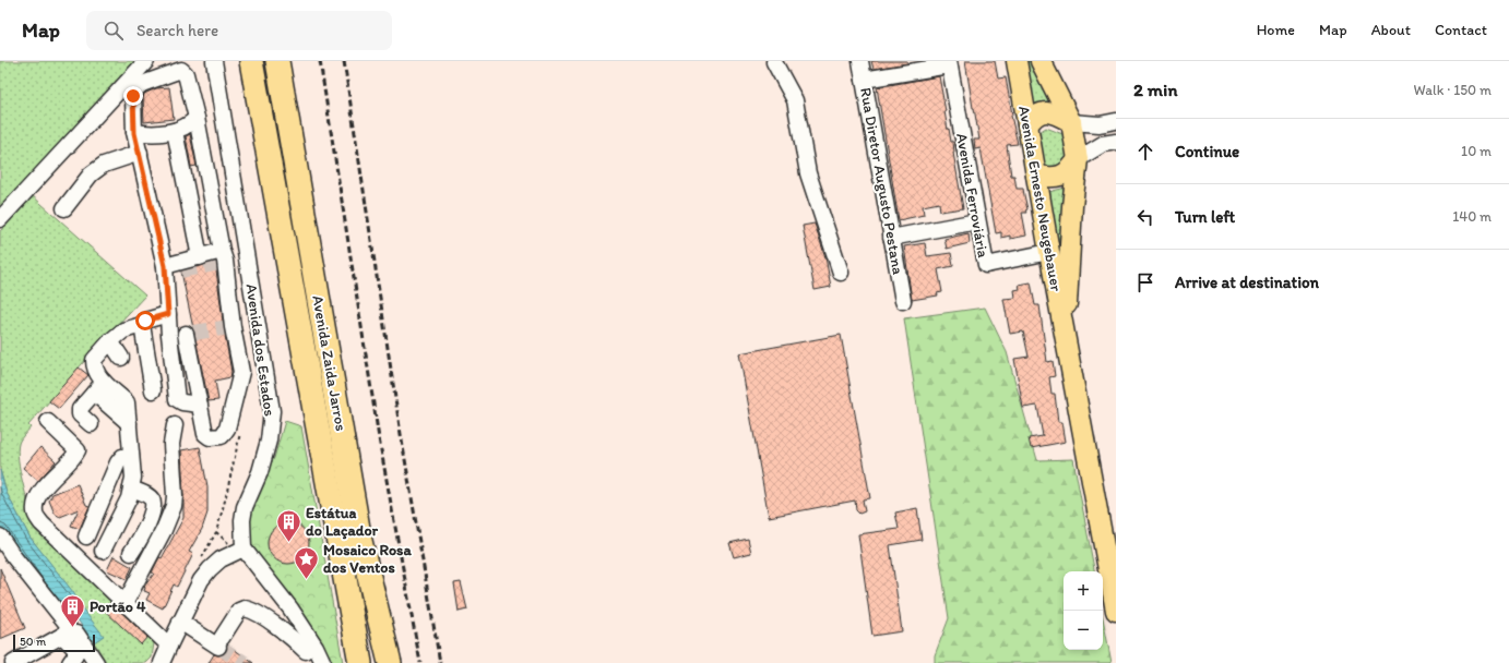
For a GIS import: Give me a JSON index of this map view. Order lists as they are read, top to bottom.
{
  "streets": {
    "highway": ["Avenida Zaida Jarros"],
    "main road": ["Avenida Ernesto Neugebauer"],
    "street": ["Rua Diretor Augusto Pestana", "Avenida Ferroviária", "Avenida dos Estados"]
  },
  "crossings": [
    ["Avenida Ferroviária", "Avenida Ernesto Neugebauer"]
  ],
  "places": {
    "building": ["Estátua do Laçador", "Portão 4"],
    "place": ["Mosaico Rosa dos Ventos"]
  },
  "scale_bar": "50 m",
  "page": {
    "header": "Map",
    "search": "Search here",
    "nav": [
      "Home",
      "Map",
      "About",
      "Contact"
    ],
    "heading": ["2 min", "Walk · 150 m"],
    "list": [
      ["Continue", "10 m"],
      ["Turn left", "140 m"],
      "Arrive at destination"
    ],
    "map_buttons": ["+", "−"],
    "scale": "50 m"
  }
}
